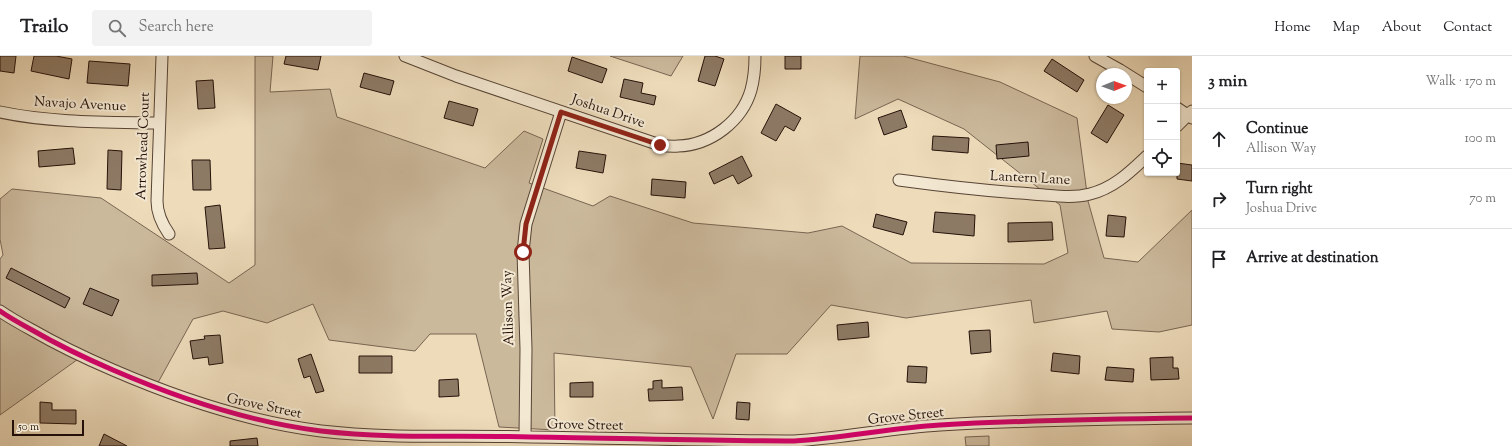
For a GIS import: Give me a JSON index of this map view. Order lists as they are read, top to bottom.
{
  "streets": {
    "street": [
      "Navajo Avenue",
      "Joshua Drive",
      "Arrowhead Court",
      "Lantern Lane",
      "Allison Way",
      "Grove Street"
    ]
  },
  "crossings": [
    ["Navajo Avenue", "Arrowhead Court"],
    ["Joshua Drive", "Allison Way"],
    ["Allison Way", "Grove Street"]
  ],
  "scale_bar": "50 m",
  "north": "right",
  "page": {
    "header": "Trailo",
    "search": "Search here",
    "nav": [
      "Home",
      "Map",
      "About",
      "Contact"
    ],
    "heading": ["3 min", "Walk · 170 m"],
    "map_buttons": ["+", "−"],
    "list": [
      ["Continue", "Allison Way", "100 m"],
      ["Turn right", "Joshua Drive", "70 m"],
      "Arrive at destination"
    ],
    "scale": "50 m"
  }
}
